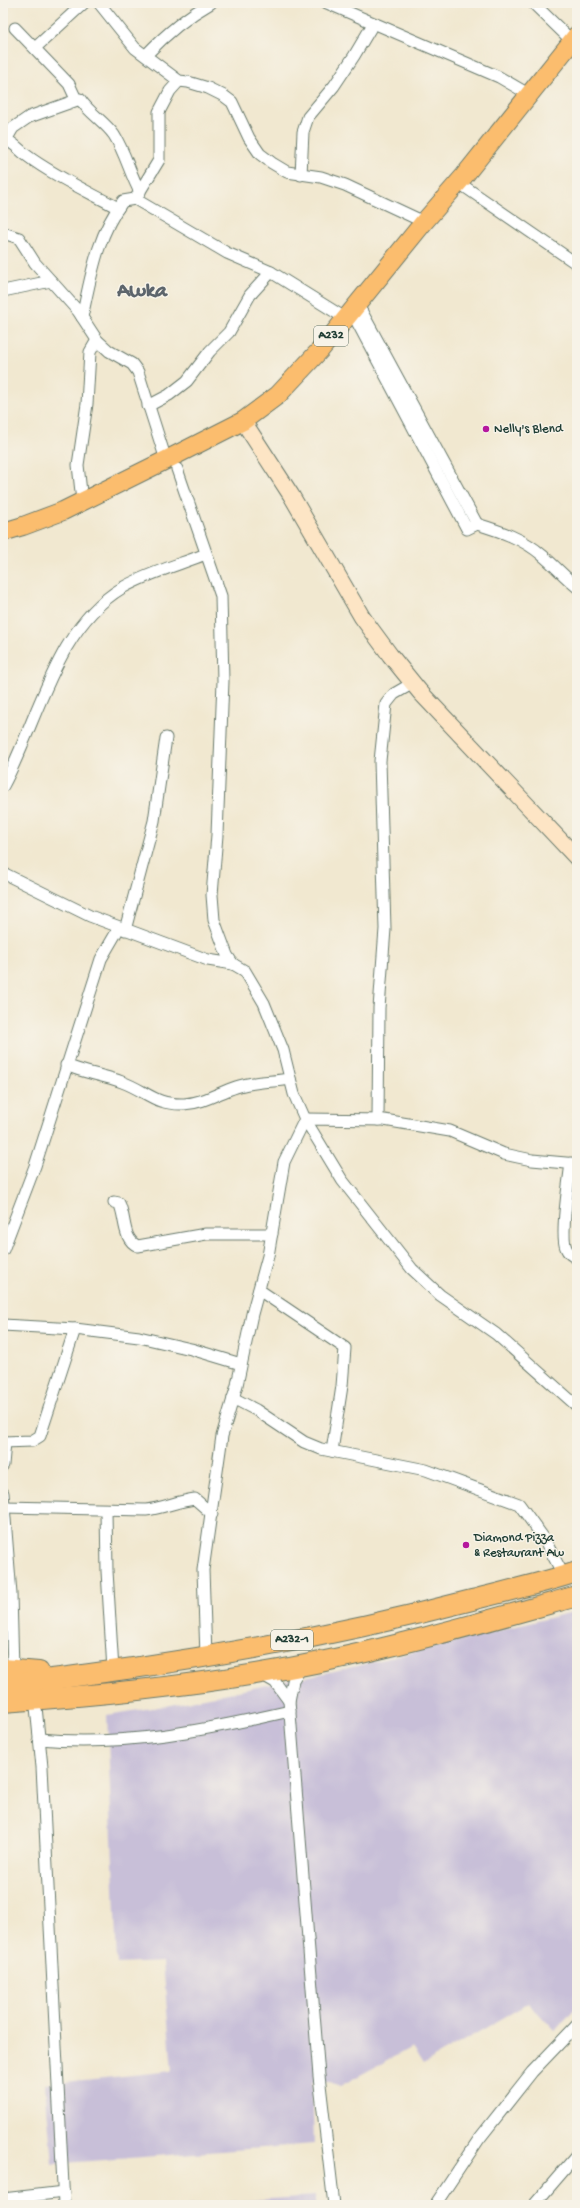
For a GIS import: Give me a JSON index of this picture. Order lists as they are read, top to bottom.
{
  "streets": {
    "highway": ["A232-1"],
    "main road": ["A232"]
  },
  "districts": ["Awka"],
  "places": ["Nelly's Blend", "Diamond Pizza & Restaurant Aw"]
}
